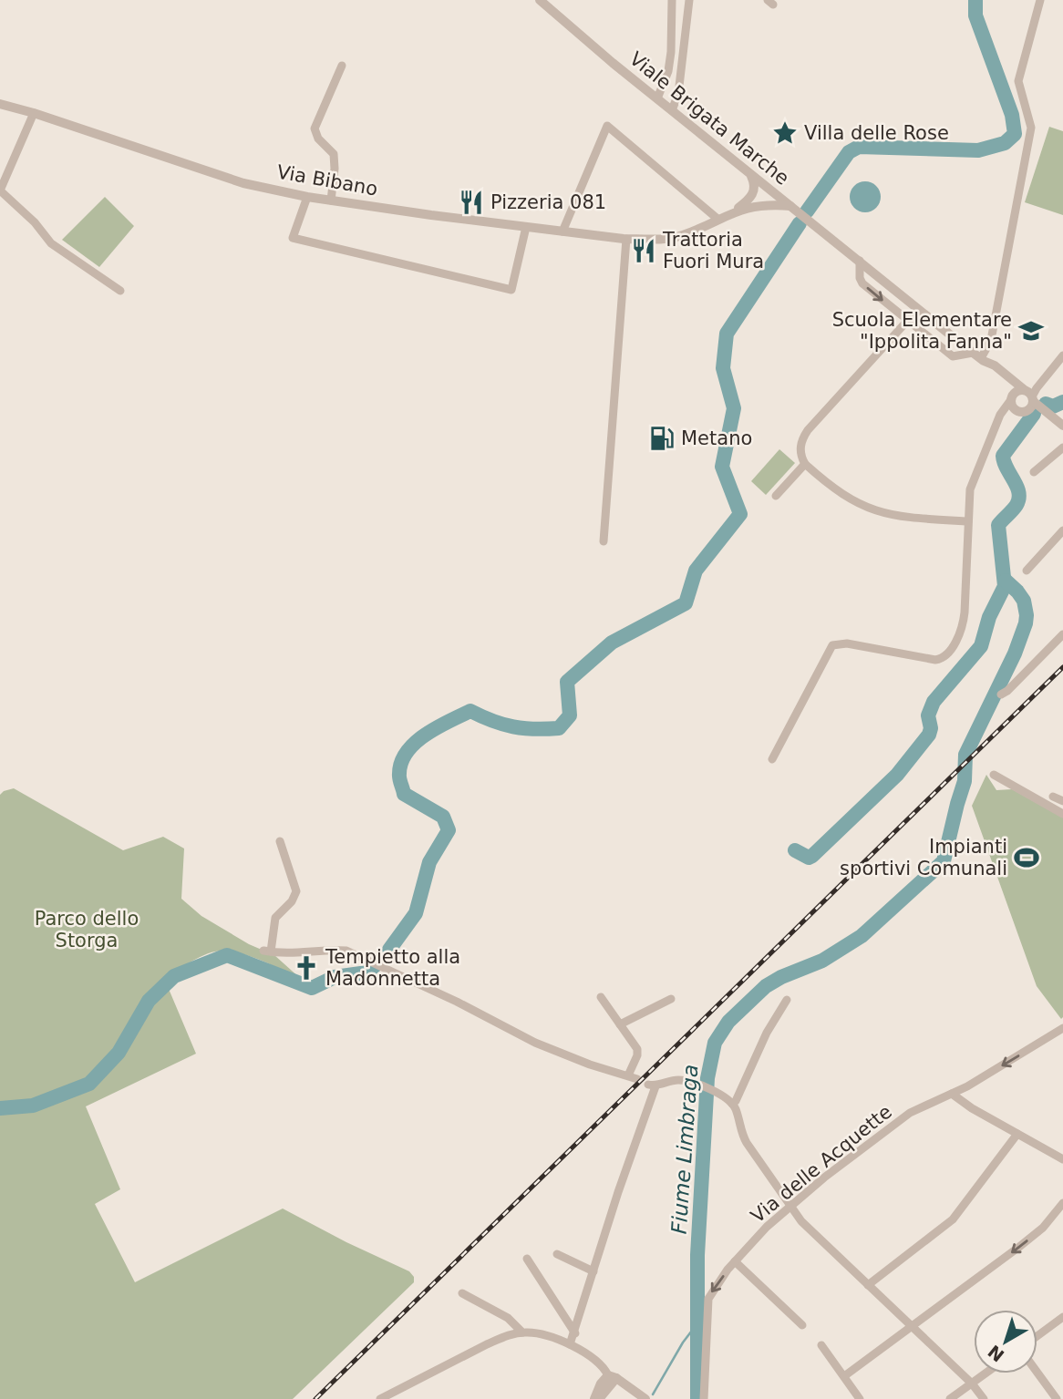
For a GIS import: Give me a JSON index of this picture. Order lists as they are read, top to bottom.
{
  "streets": {
    "street": ["Viale Brigata Marche", "Via Bibano", "Via delle Acquette"]
  },
  "crossings": [
    ["Viale Brigata Marche", "Via Bibano"]
  ],
  "one_way": ["Via delle Acquette"],
  "water": ["Fiume Limbraga"],
  "parks": ["Parco dello Storga"],
  "places": {
    "place": ["Villa delle Rose"],
    "restaurant": ["Pizzeria 081", "Trattoria Fuori Mura"],
    "school or university": ["Scuola Elementare \"Ippolita Fanna\""],
    "fuel station": ["Metano"],
    "sports": ["Impianti sportivi Comunali"],
    "church": ["Tempietto alla Madonnetta"]
  },
  "north": "bottom left"
}
